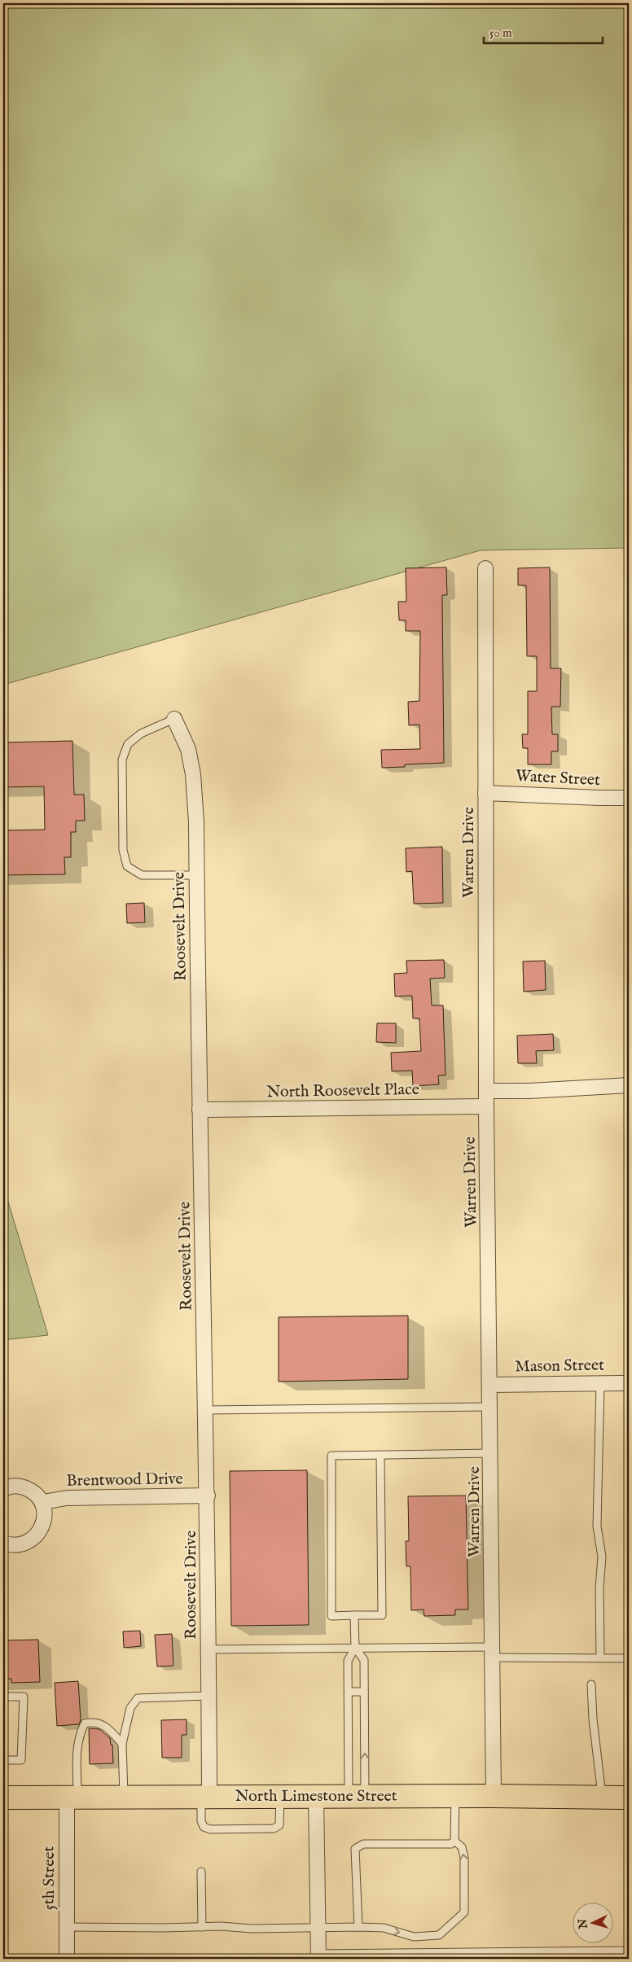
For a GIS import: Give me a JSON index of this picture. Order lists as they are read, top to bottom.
{
  "streets": {
    "main road": ["North Limestone Street"],
    "street": [
      "Water Street",
      "Warren Drive",
      "Roosevelt Drive",
      "North Roosevelt Place",
      "Mason Street",
      "Brentwood Drive",
      "5th Street"
    ]
  },
  "crossings": [
    ["Water Street", "Warren Drive"],
    ["Warren Drive", "North Roosevelt Place"],
    ["Warren Drive", "Mason Street"],
    ["Warren Drive", "North Limestone Street"],
    ["Roosevelt Drive", "North Roosevelt Place"],
    ["Roosevelt Drive", "Brentwood Drive"],
    ["Roosevelt Drive", "North Limestone Street"],
    ["North Limestone Street", "5th Street"]
  ],
  "scale_bar": "50 m",
  "north": "left"
}
